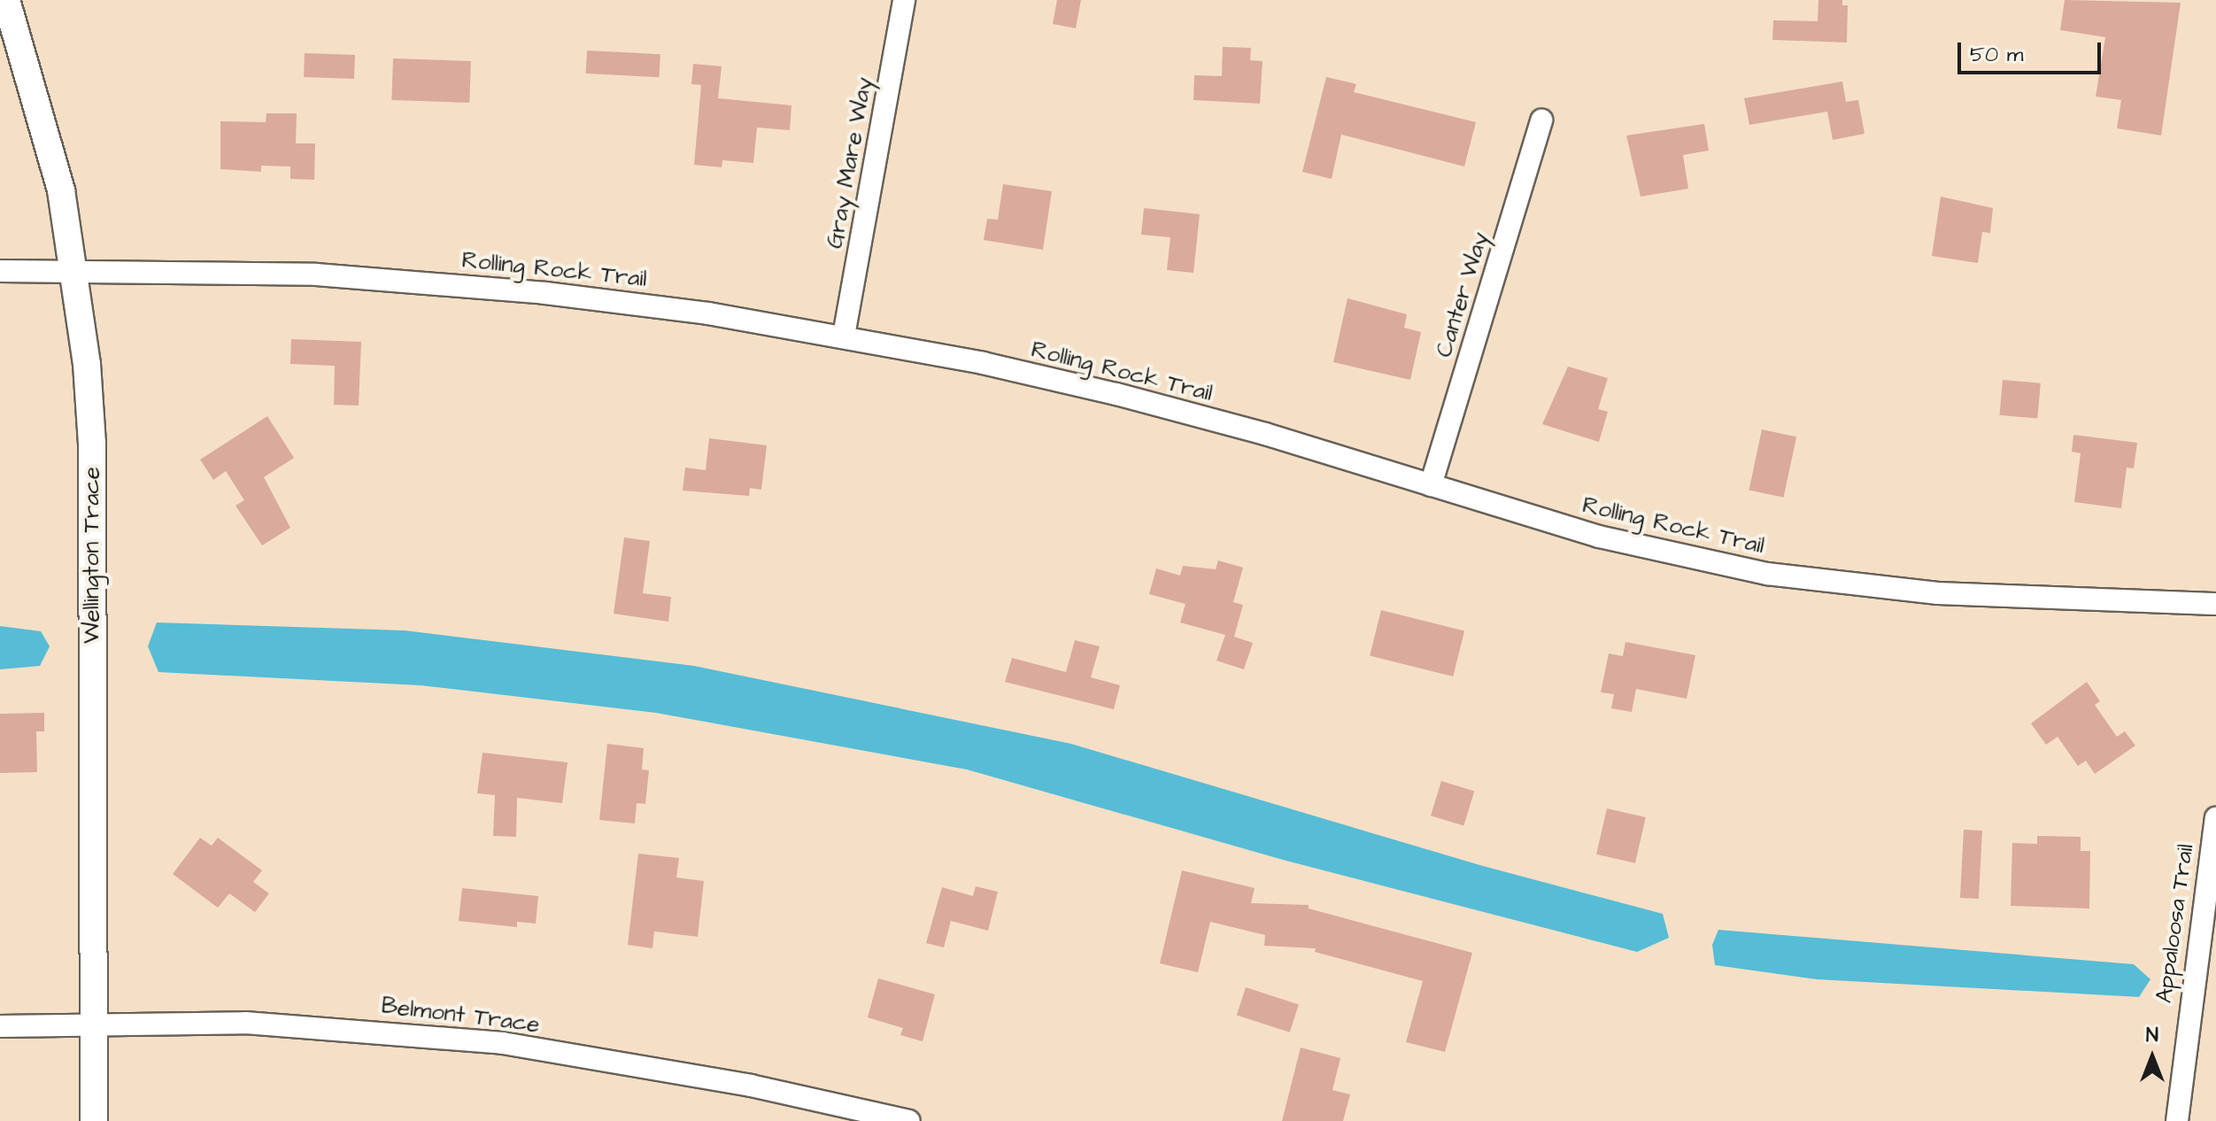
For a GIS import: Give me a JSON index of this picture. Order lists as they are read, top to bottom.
{
  "streets": {
    "street": [
      "Gray Mare Way",
      "Rolling Rock Trail",
      "Canter Way",
      "Wellington Trace",
      "Appaloosa Trail",
      "Belmont Trace"
    ]
  },
  "crossings": [
    ["Gray Mare Way", "Rolling Rock Trail"],
    ["Rolling Rock Trail", "Canter Way"],
    ["Rolling Rock Trail", "Wellington Trace"],
    ["Wellington Trace", "Belmont Trace"]
  ],
  "scale_bar": "50 m",
  "north": "top"
}
